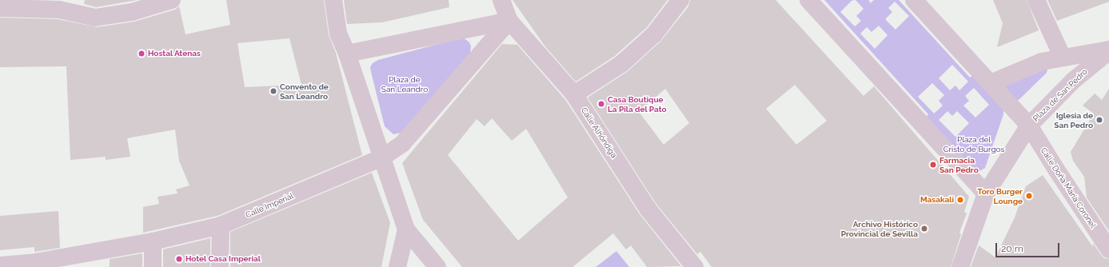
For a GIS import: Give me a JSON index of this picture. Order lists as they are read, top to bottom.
{
  "streets": {
    "street": [
      "Plaza de San Pedro",
      "Calle Alhóndiga",
      "Calle Doña María Coronel",
      "Calle Imperial"
    ]
  },
  "crossings": [
    ["Plaza de San Pedro", "Calle Doña María Coronel"]
  ],
  "parks": ["Plaza de San Leandro", "Plaza del Cristo de Burgos"],
  "places": [
    "Hostal Atenas",
    "Convento de San Leandro",
    "Casa Boutique La Pila del Pato",
    "Iglesia de San Pedro",
    "Farmacia San Pedro",
    "Toro Burger Lounge",
    "Masakali",
    "Archivo Histórico Provincial de Sevilla",
    "Hotel Casa Imperial"
  ],
  "scale_bar": "20 m"
}
